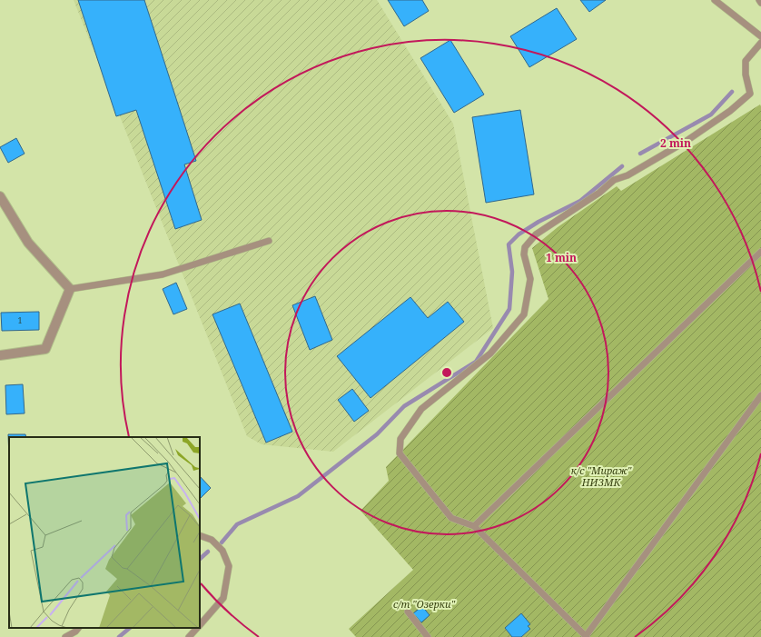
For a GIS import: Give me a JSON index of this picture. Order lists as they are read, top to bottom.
{
  "parks": ["к/с \"Мираж\" НИЗМК", "с/т \"Озерки\""],
  "house_numbers": ["1"],
  "rings": ["2 min", "1 min"]
}
